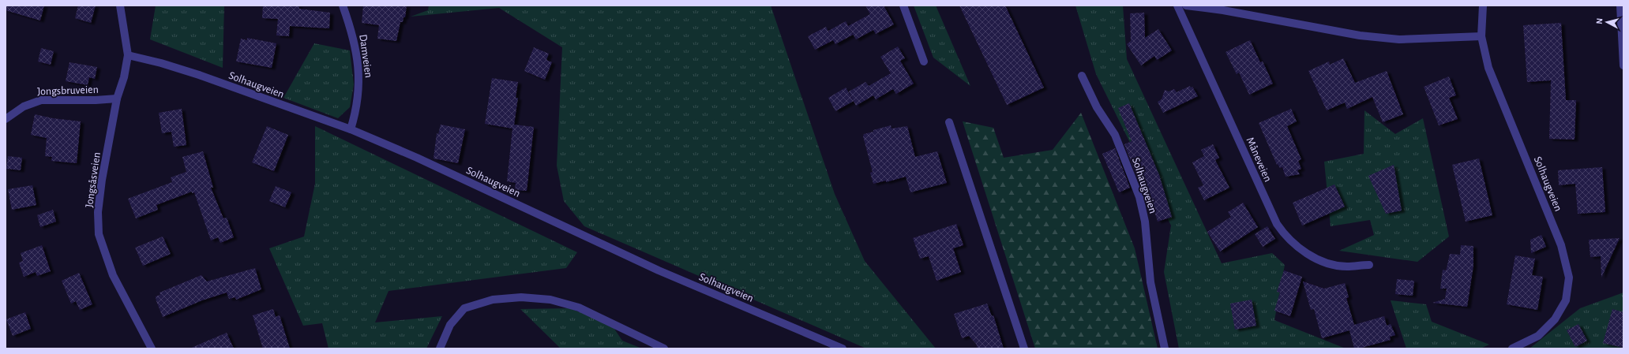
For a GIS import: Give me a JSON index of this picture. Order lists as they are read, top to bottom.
{
  "streets": {
    "street": [
      "Damveien",
      "Solhaugveien",
      "Jongsbruveien",
      "Måneveien",
      "Jongsåsveien"
    ]
  },
  "crossings": [
    ["Damveien", "Solhaugveien"],
    ["Solhaugveien", "Jongsåsveien"],
    ["Jongsbruveien", "Jongsåsveien"]
  ],
  "north": "left"
}
